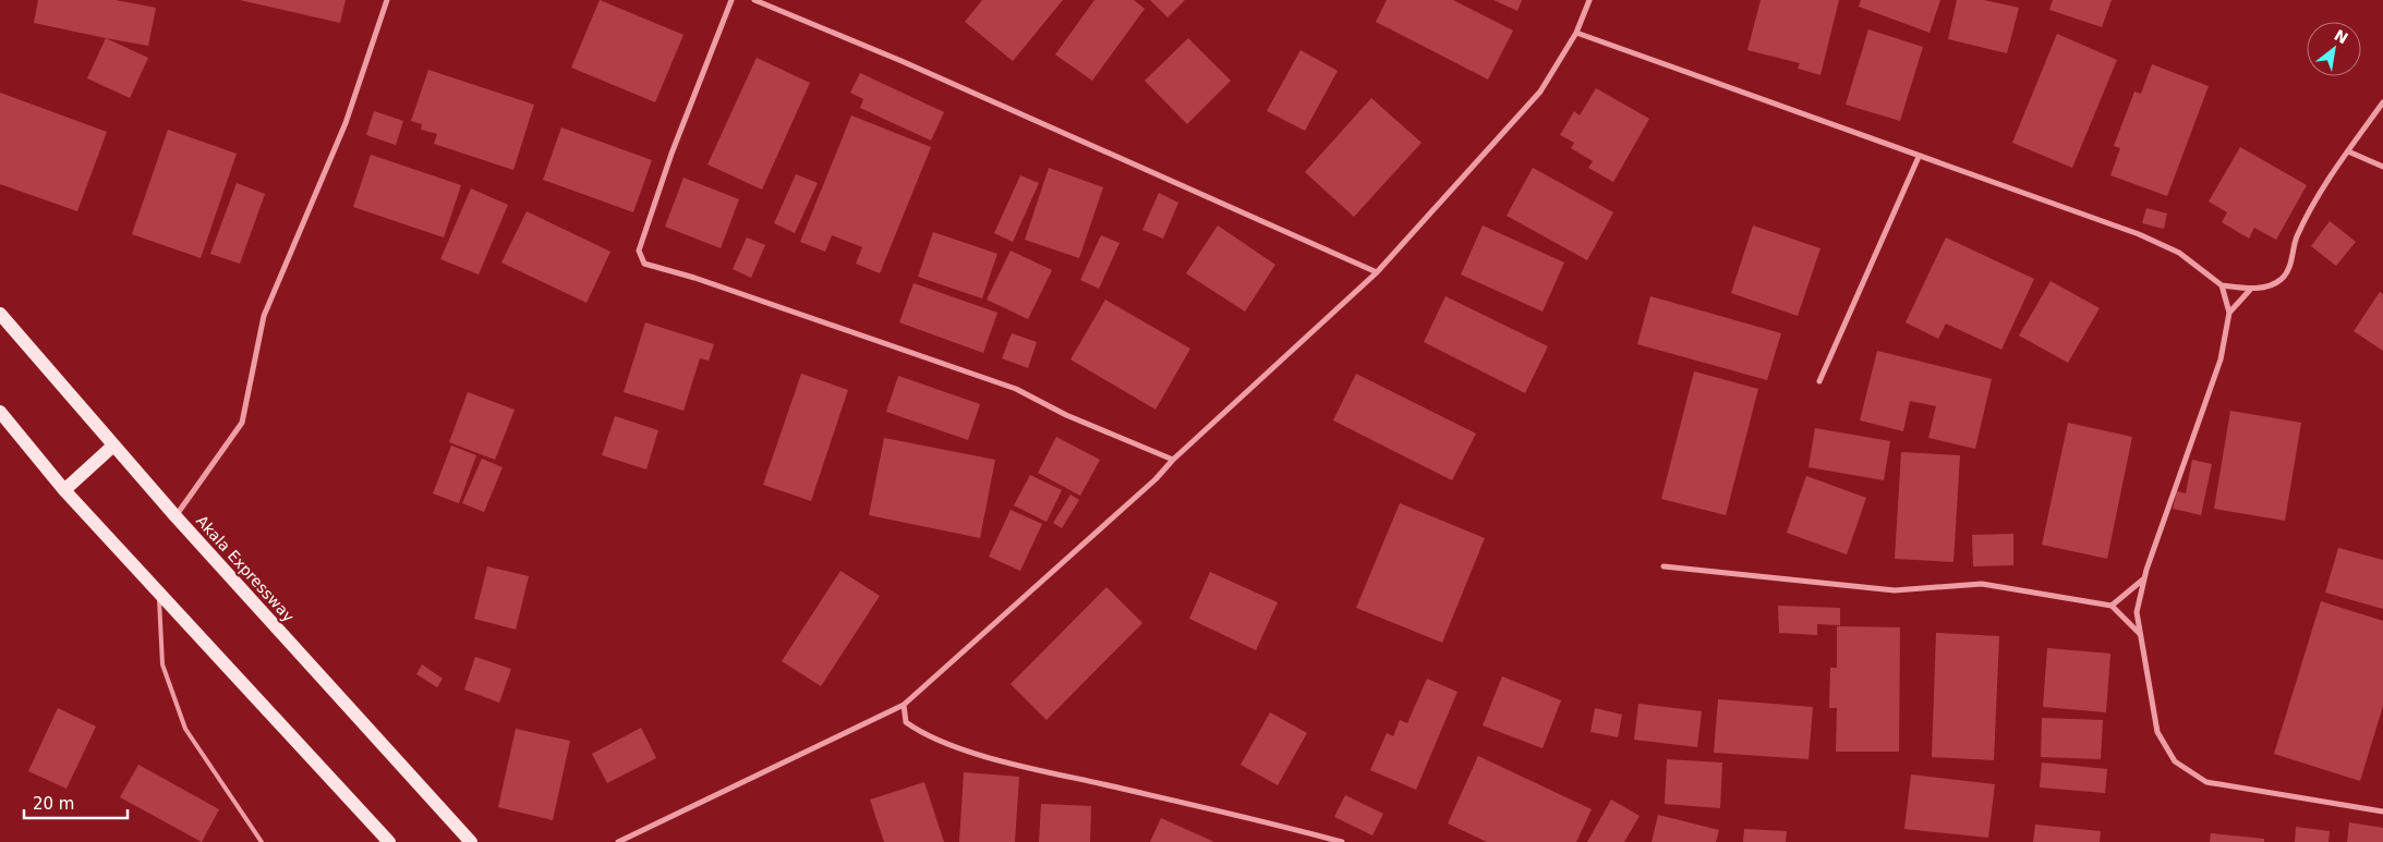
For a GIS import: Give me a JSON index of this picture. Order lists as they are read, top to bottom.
{
  "streets": {
    "main road": ["Akala Expressway"]
  },
  "scale_bar": "20 m",
  "north": "top right"
}
